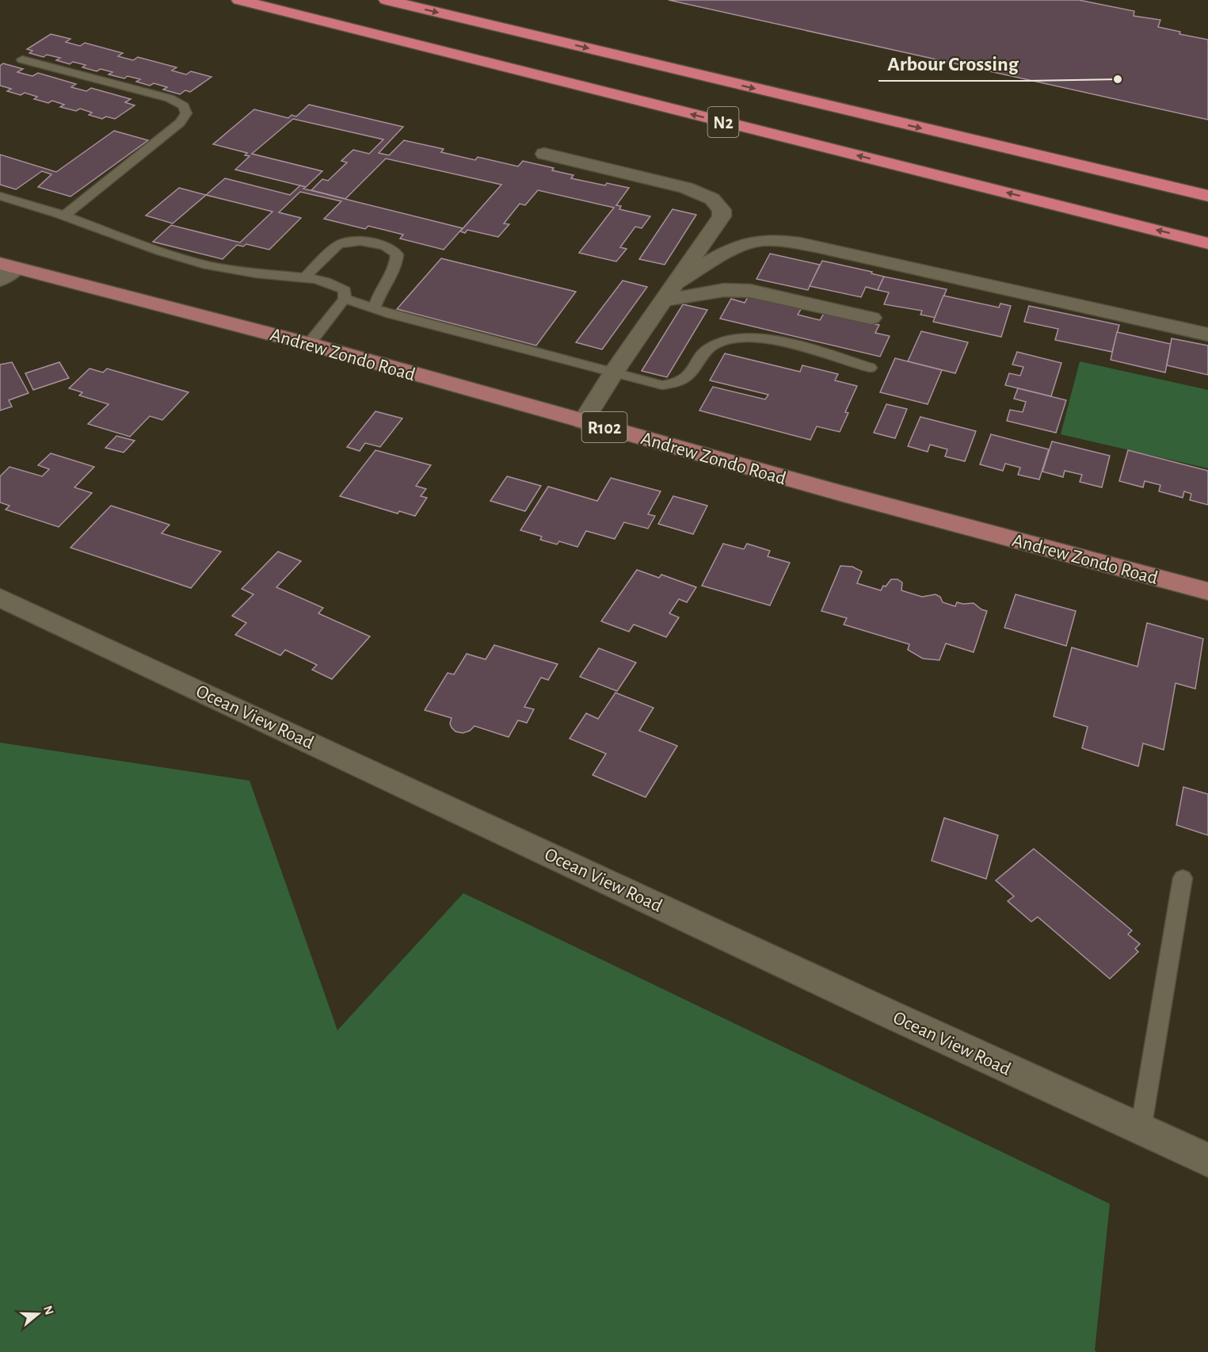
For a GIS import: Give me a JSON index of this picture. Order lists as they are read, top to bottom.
{
  "streets": {
    "highway": ["N2"],
    "main road": ["Andrew Zondo Road", "R102"],
    "street": ["Ocean View Road"]
  },
  "places": ["Arbour Crossing"],
  "north": "right"
}
